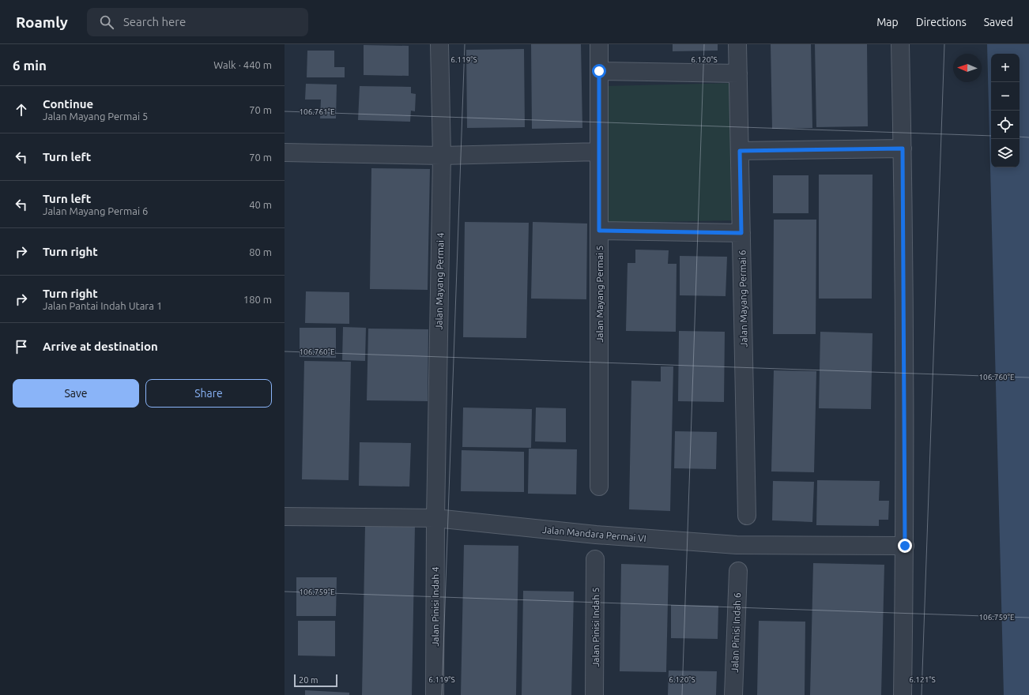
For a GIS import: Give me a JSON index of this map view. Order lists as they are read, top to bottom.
{
  "streets": {
    "street": [
      "Jalan Mayang Permai 4",
      "Jalan Mayang Permai 5",
      "Jalan Mayang Permai 6",
      "Jalan Mandara Permai VI",
      "Jalan Pinisi Indah 4",
      "Jalan Pinisi Indah 5",
      "Jalan Pinisi Indah 6"
    ]
  },
  "crossings": [
    ["Jalan Mayang Permai 4", "Jalan Mandara Permai VI"],
    ["Jalan Mayang Permai 4", "Jalan Pinisi Indah 4"],
    ["Jalan Mandara Permai VI", "Jalan Pinisi Indah 4"]
  ],
  "scale_bar": "20 m",
  "north": "left",
  "page": {
    "header": "Roamly",
    "search": "Search here",
    "nav": ["Map", "Directions", "Saved"],
    "heading": ["6 min", "Walk · 440 m"],
    "map_buttons": ["+", "−"],
    "list": [
      ["Continue", "Jalan Mayang Permai 5", "70 m"],
      ["Turn left", "70 m"],
      ["Turn left", "Jalan Mayang Permai 6", "40 m"],
      ["Turn right", "80 m"],
      ["Turn right", "Jalan Pantai Indah Utara 1", "180 m"],
      "Arrive at destination"
    ],
    "buttons": ["Save", "Share"],
    "scale": "20 m"
  },
  "coordinates": [
    "6.119°S",
    "6.120°S",
    "106.761°E",
    "106.760°E",
    "106.759°E",
    "6.121°S"
  ]
}
